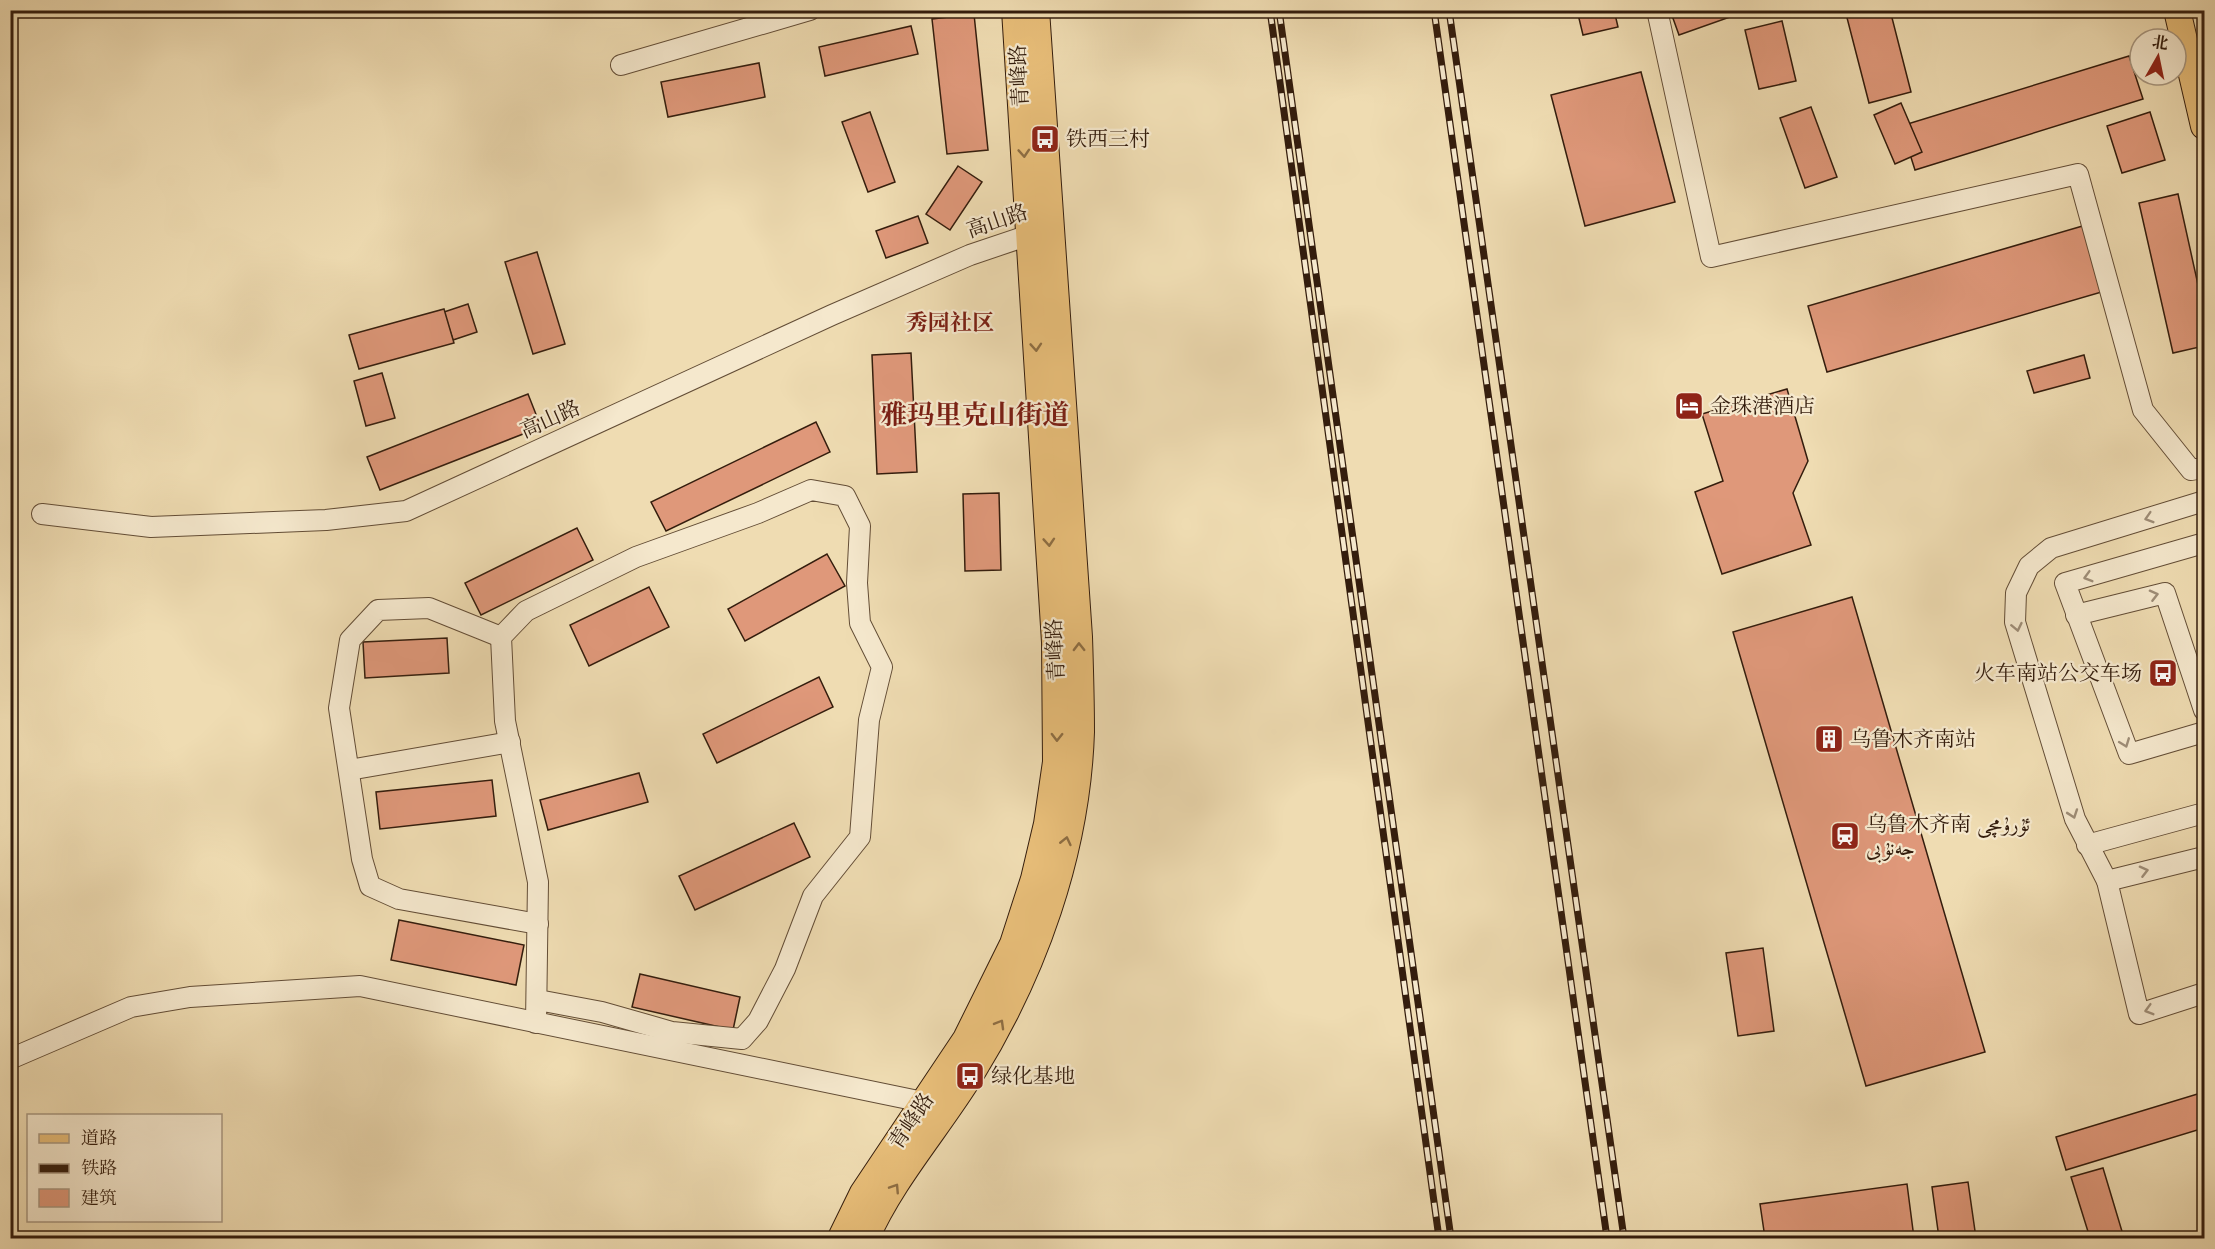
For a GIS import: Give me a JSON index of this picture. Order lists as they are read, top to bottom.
{
  "streets": {
    "main road": ["青峰路"],
    "street": ["高山路"]
  },
  "crossings": [
    ["青峰路", "高山路"]
  ],
  "districts": ["秀园社区", "雅玛里克山街道"],
  "places": {
    "bus stop": ["铁西三村", "火车南站公交车场", "绿化基地"],
    "hotel": ["金珠港酒店"],
    "building": ["乌鲁木齐南站"],
    "station": ["乌鲁木齐南 ئۇرۇمچى جەنۇبى"]
  },
  "legend": ["道路", "铁路", "建筑"],
  "north": "top"
}
